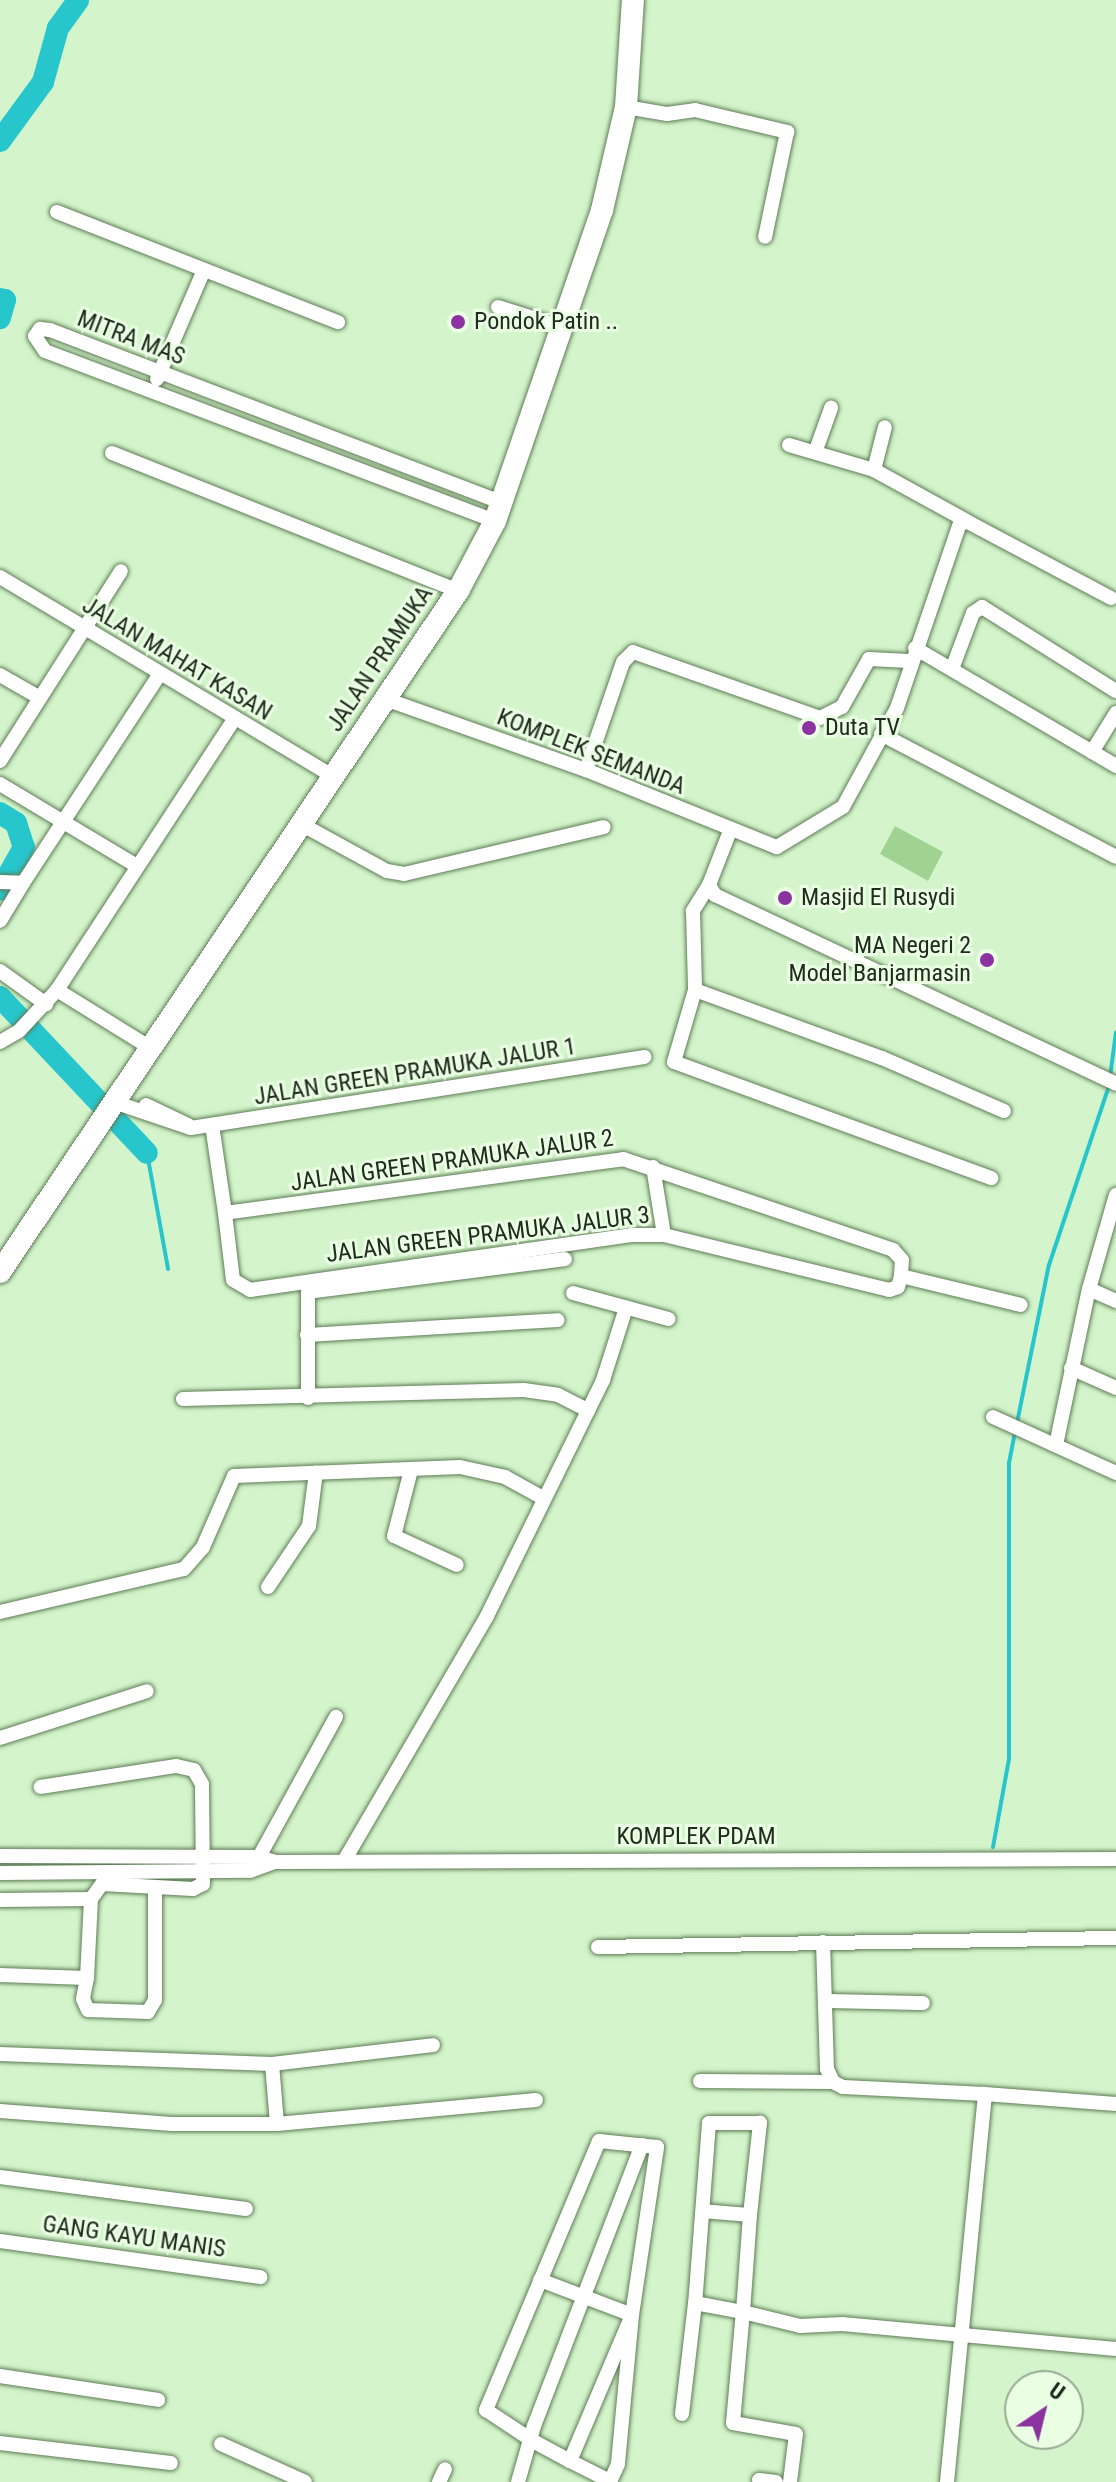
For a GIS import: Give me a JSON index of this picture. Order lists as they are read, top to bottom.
{
  "streets": {
    "main road": ["JALAN PRAMUKA"],
    "street": [
      "MITRA MAS",
      "JALAN MAHAT KASAN",
      "KOMPLEK SEMANDA",
      "JALAN GREEN PRAMUKA JALUR 1",
      "JALAN GREEN PRAMUKA JALUR 2",
      "JALAN GREEN PRAMUKA JALUR 3",
      "KOMPLEK PDAM",
      "GANG KAYU MANIS"
    ]
  },
  "crossings": [
    ["MITRA MAS", "JALAN PRAMUKA"],
    ["JALAN MAHAT KASAN", "JALAN PRAMUKA"],
    ["JALAN PRAMUKA", "KOMPLEK SEMANDA"],
    ["JALAN PRAMUKA", "JALAN GREEN PRAMUKA JALUR 1"],
    ["JALAN GREEN PRAMUKA JALUR 2", "JALAN GREEN PRAMUKA JALUR 3"]
  ],
  "places": [
    "Pondok Patin ..",
    "Duta TV",
    "Masjid El Rusydi",
    "MA Negeri 2 Model Banjarmasin"
  ],
  "north": "top right"
}
